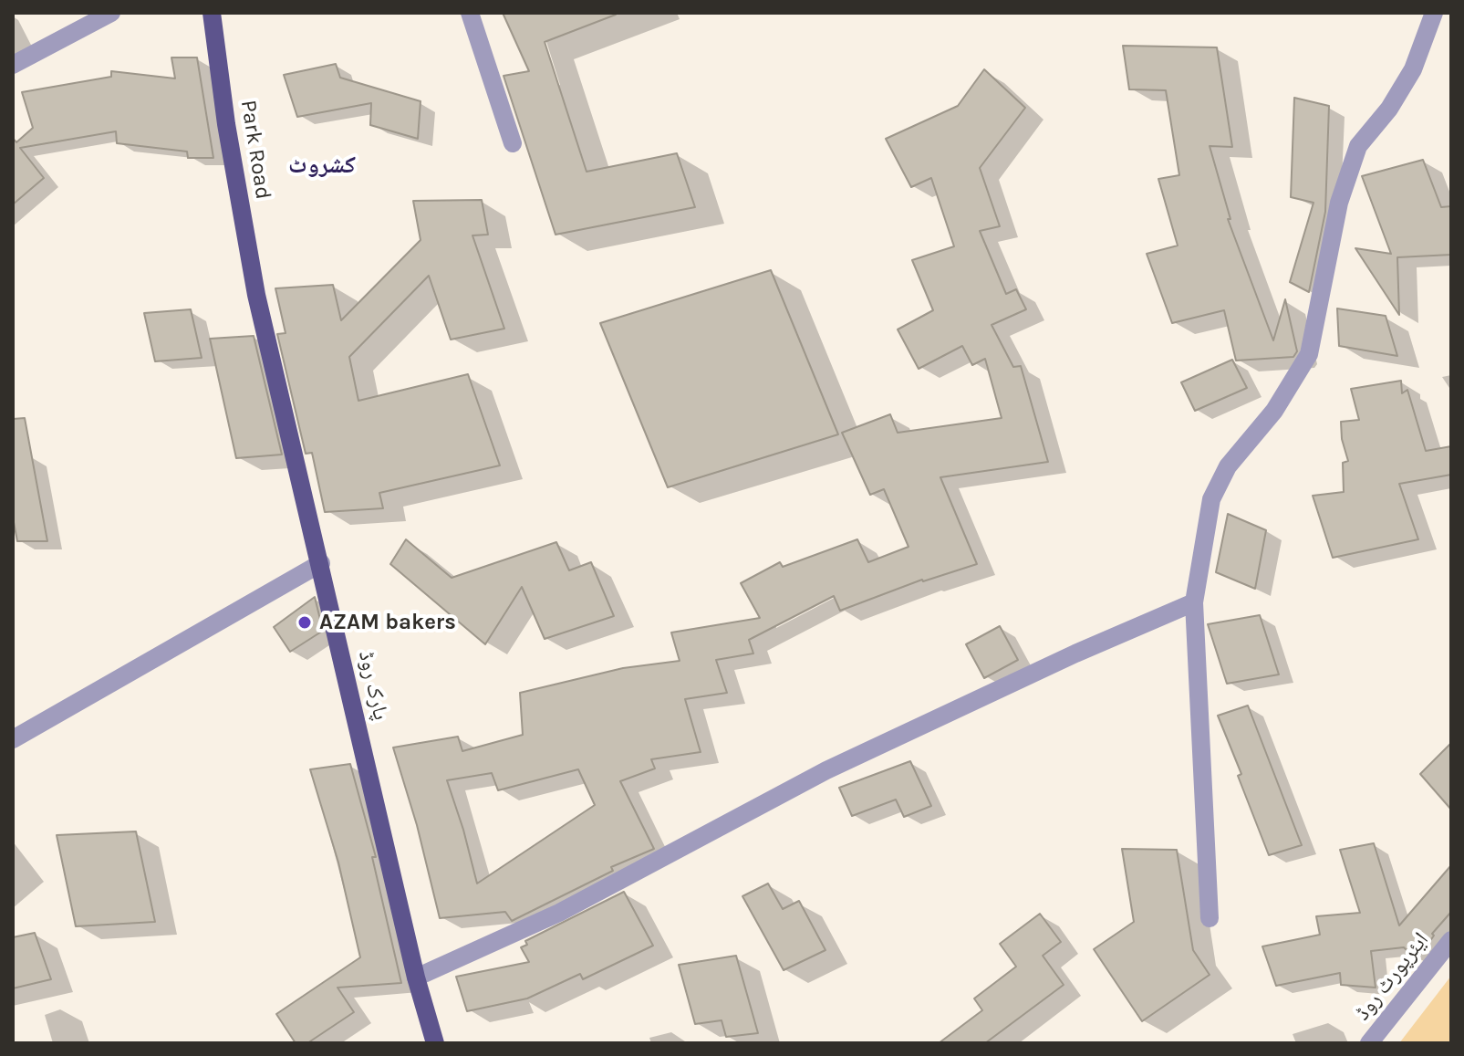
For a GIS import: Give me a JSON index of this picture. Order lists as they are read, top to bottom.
{
  "streets": {
    "main road": ["Park Road", "پارک روڈ"],
    "street": ["ایئرپورٹ روڈ"]
  },
  "crossings": [
    ["Park Road", "پارک روڈ"]
  ],
  "districts": ["کشروٹ"],
  "places": ["AZAM bakers"]
}
